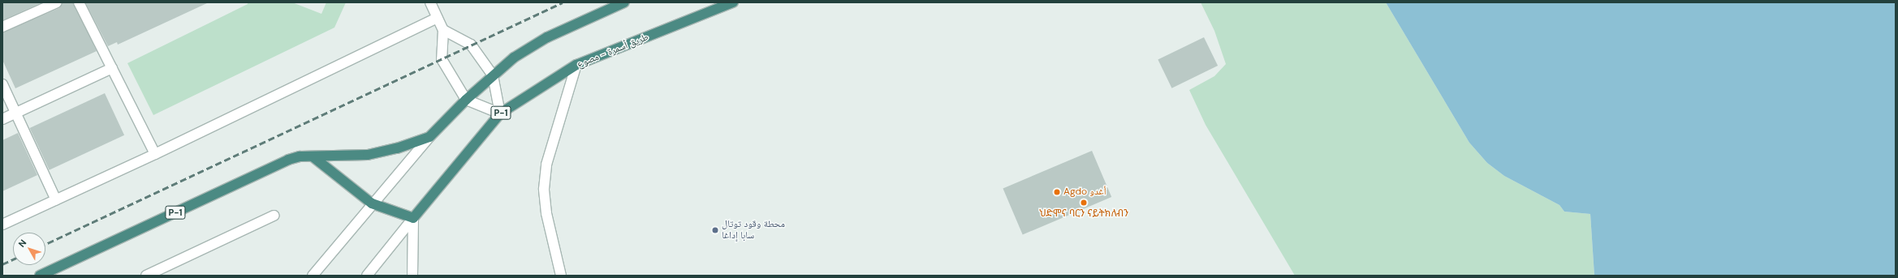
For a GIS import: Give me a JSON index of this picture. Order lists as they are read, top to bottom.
{
  "streets": {
    "highway": ["طريق أسمرة - مصوع", "P-1"]
  },
  "places": ["Agdo أغدو", "ህድሞና ባርን ናይትክለብን", "محطة وقود توتال سابا إداغا"],
  "north": "top left"
}
